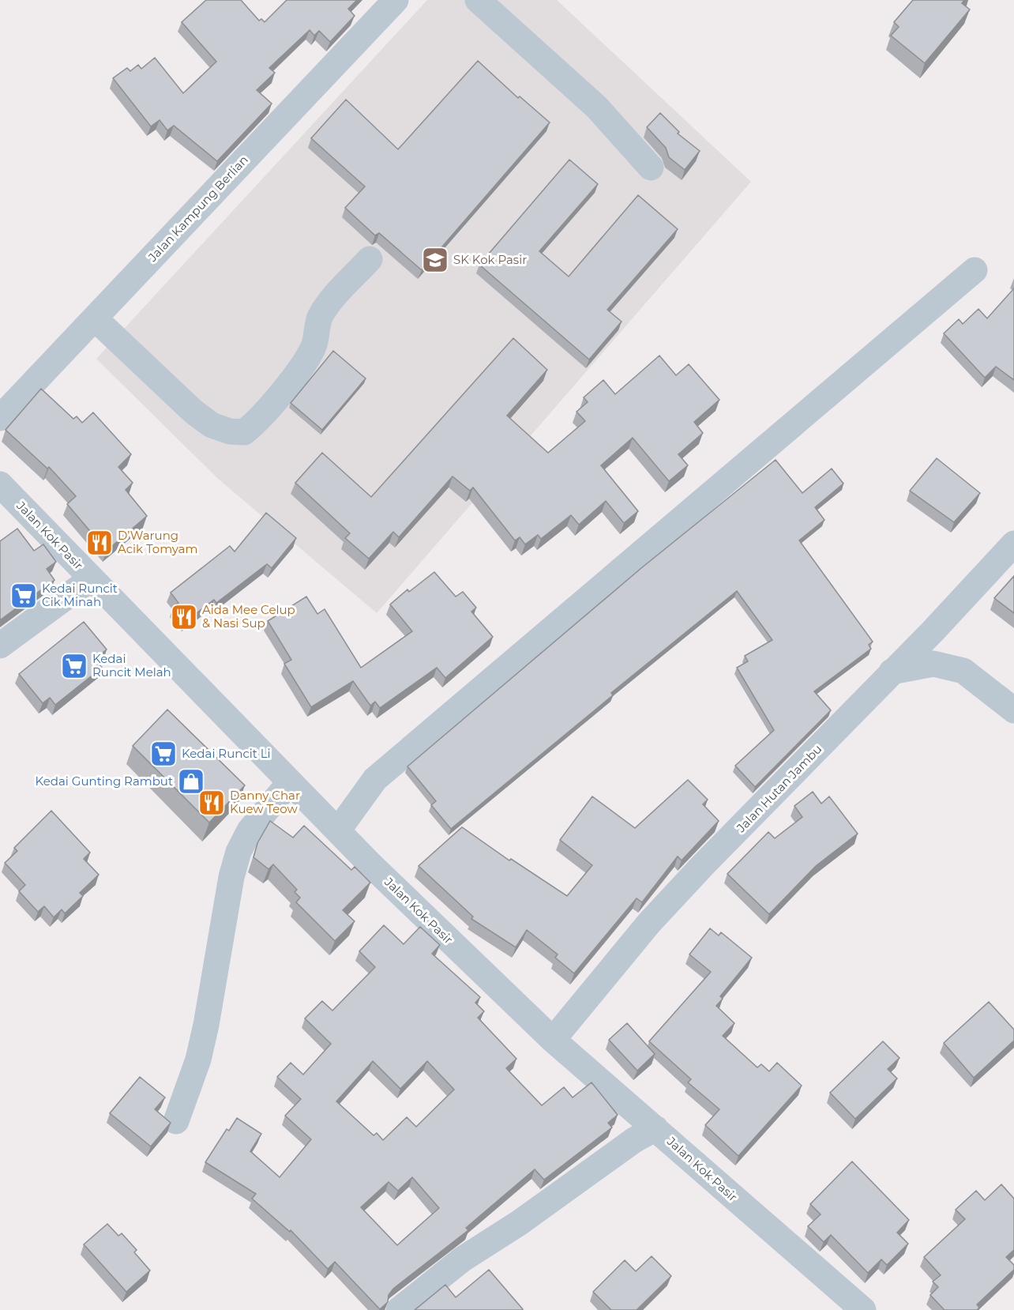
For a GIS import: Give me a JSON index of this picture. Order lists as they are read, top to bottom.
{
  "streets": {
    "street": ["Jalan Kampung Berlian", "Jalan Kok Pasir", "Jalan Hutan Jambu"]
  },
  "crossings": [
    ["Jalan Kok Pasir", "Jalan Hutan Jambu"]
  ],
  "places": {
    "school or university": ["SK Kok Pasir"],
    "restaurant": ["D’Warung Acik Tomyam", "Aida Mee Celup & Nasi Sup", "Danny Char Kuew Teow"],
    "supermarket": ["Kedai Runcit Cik Minah", "Kedai Runcit Melah", "Kedai Runcit Li"],
    "shop": ["Kedai Gunting Rambut"]
  }
}
